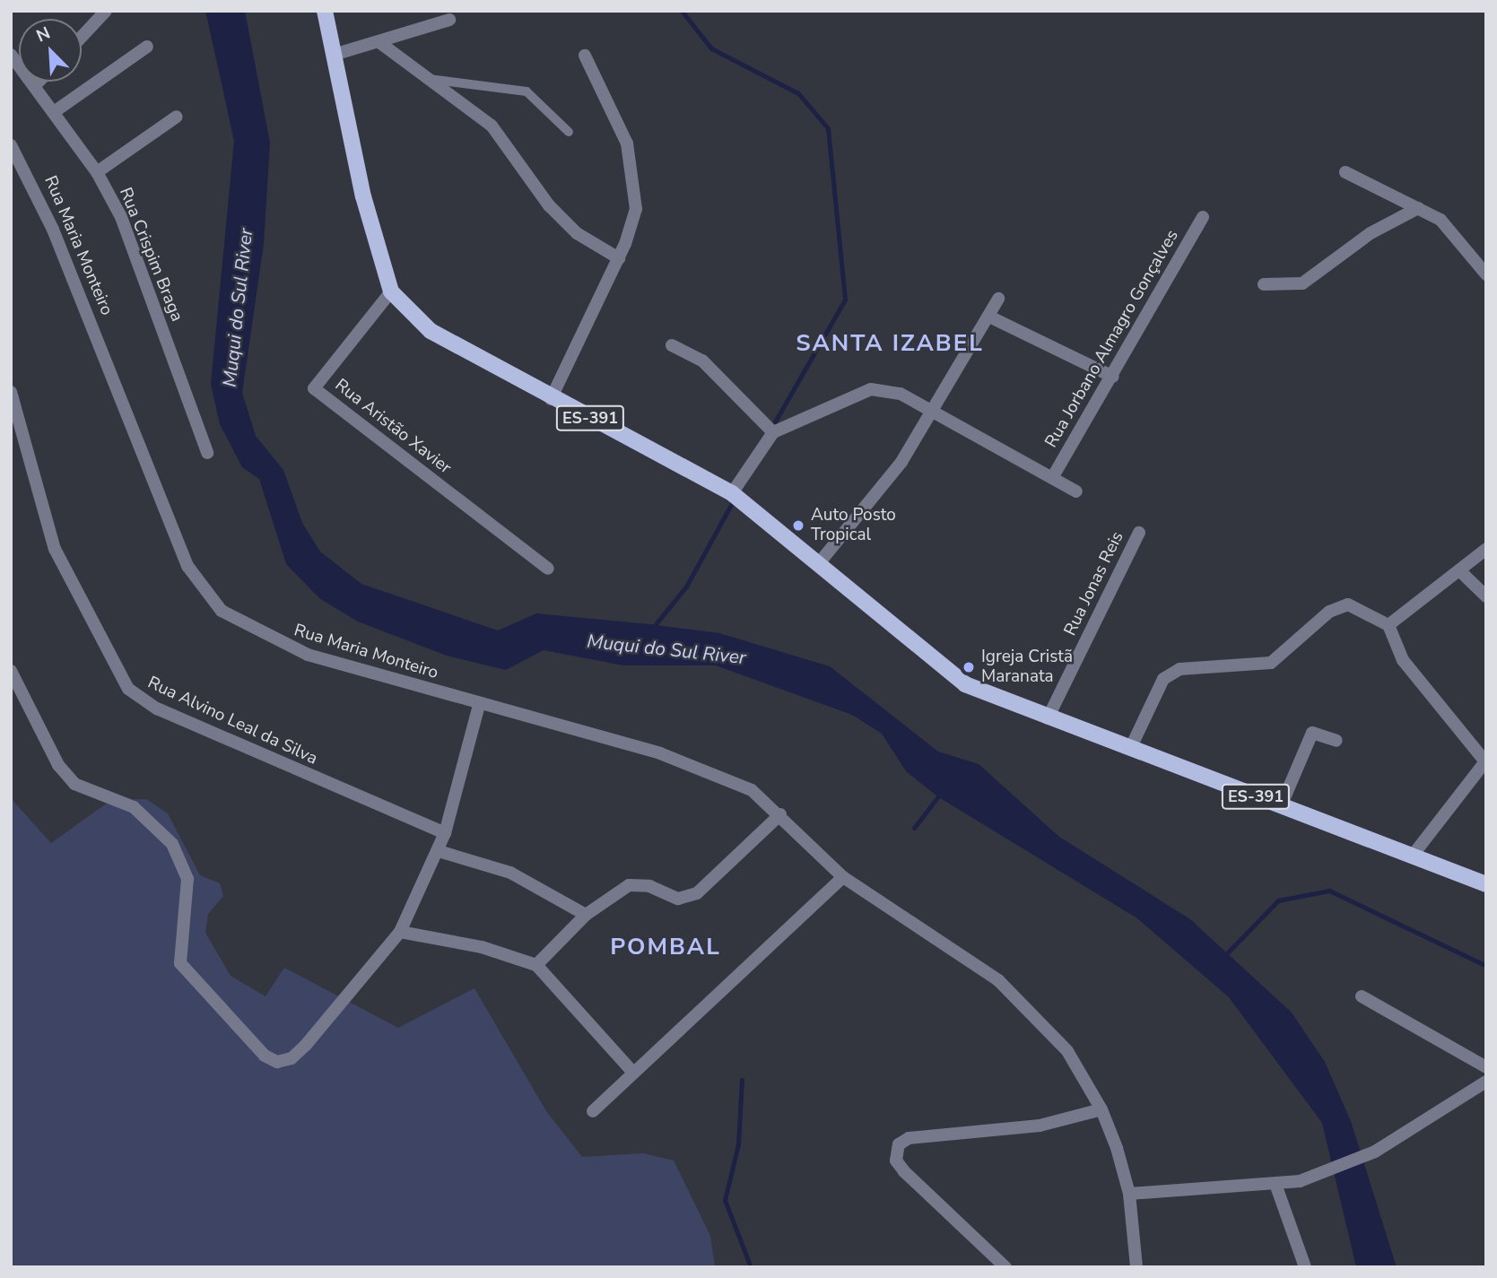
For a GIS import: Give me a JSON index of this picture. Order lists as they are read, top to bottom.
{
  "streets": {
    "main road": ["ES-391"],
    "street": [
      "Rua Maria Monteiro",
      "Rua Crispim Braga",
      "Rua Jorbano Almagro Gonçalves",
      "Rua Aristão Xavier",
      "Rua Jonas Reis",
      "Rua Alvino Leal da Silva"
    ]
  },
  "crossings": [
    ["ES-391", "Rua Aristão Xavier"],
    ["ES-391", "Rua Jonas Reis"]
  ],
  "districts": ["SANTA IZABEL", "POMBAL"],
  "water": ["Muqui do Sul River"],
  "places": ["Auto Posto Tropical", "Igreja Cristã Maranata"],
  "north": "top left"
}
